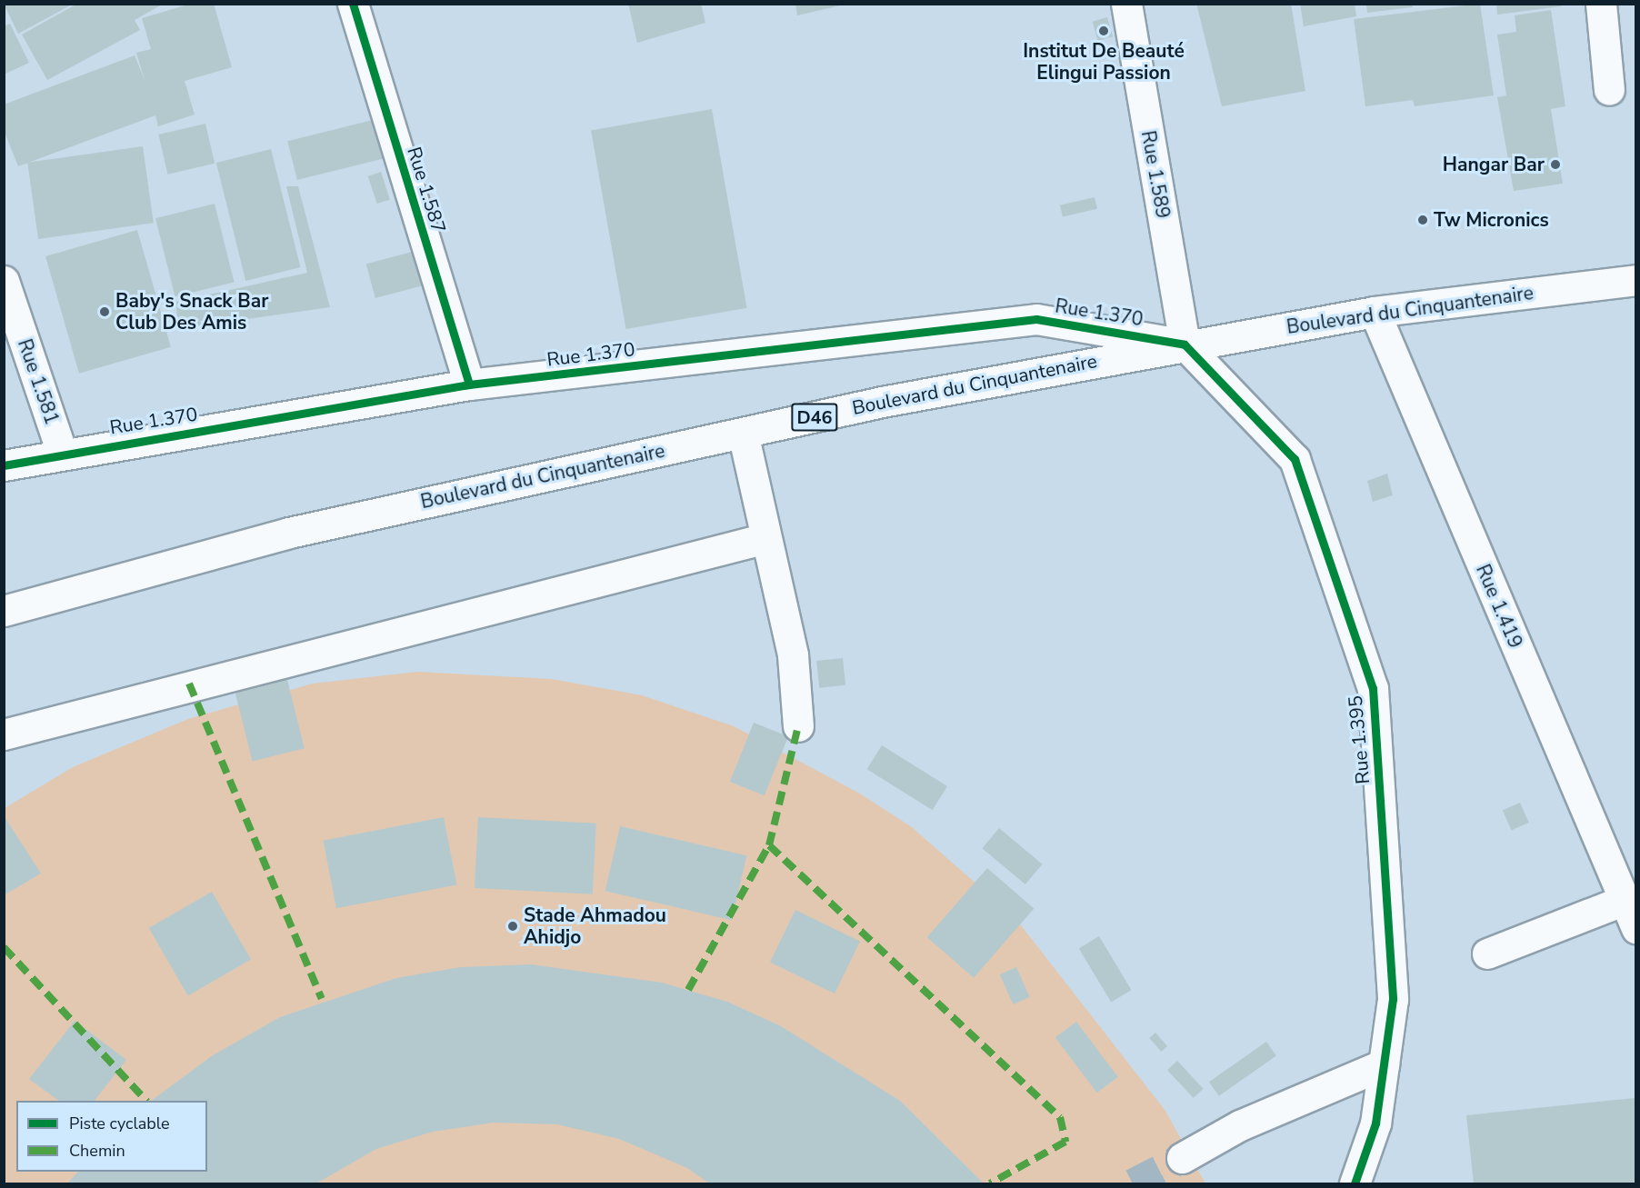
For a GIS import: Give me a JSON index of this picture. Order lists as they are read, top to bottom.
{
  "streets": {
    "street": [
      "Rue 1.589",
      "Rue 1.587",
      "Boulevard du Cinquantenaire",
      "Rue 1.370",
      "Rue 1.581",
      "D46",
      "Rue 1.419",
      "Rue 1.395"
    ]
  },
  "crossings": [
    ["Rue 1.589", "Boulevard du Cinquantenaire"],
    ["Rue 1.589", "Rue 1.370"],
    ["Rue 1.589", "Rue 1.395"],
    ["Rue 1.587", "Rue 1.370"],
    ["Boulevard du Cinquantenaire", "Rue 1.370"],
    ["Boulevard du Cinquantenaire", "Rue 1.419"],
    ["Boulevard du Cinquantenaire", "Rue 1.395"],
    ["Rue 1.370", "Rue 1.581"],
    ["Rue 1.370", "Rue 1.395"]
  ],
  "places": [
    "Institut De Beauté Elingui Passion",
    "Hangar Bar",
    "Tw Micronics",
    "Baby's Snack Bar Club Des Amis",
    "Stade Ahmadou Ahidjo"
  ],
  "legend": ["Piste cyclable", "Chemin"]
}
